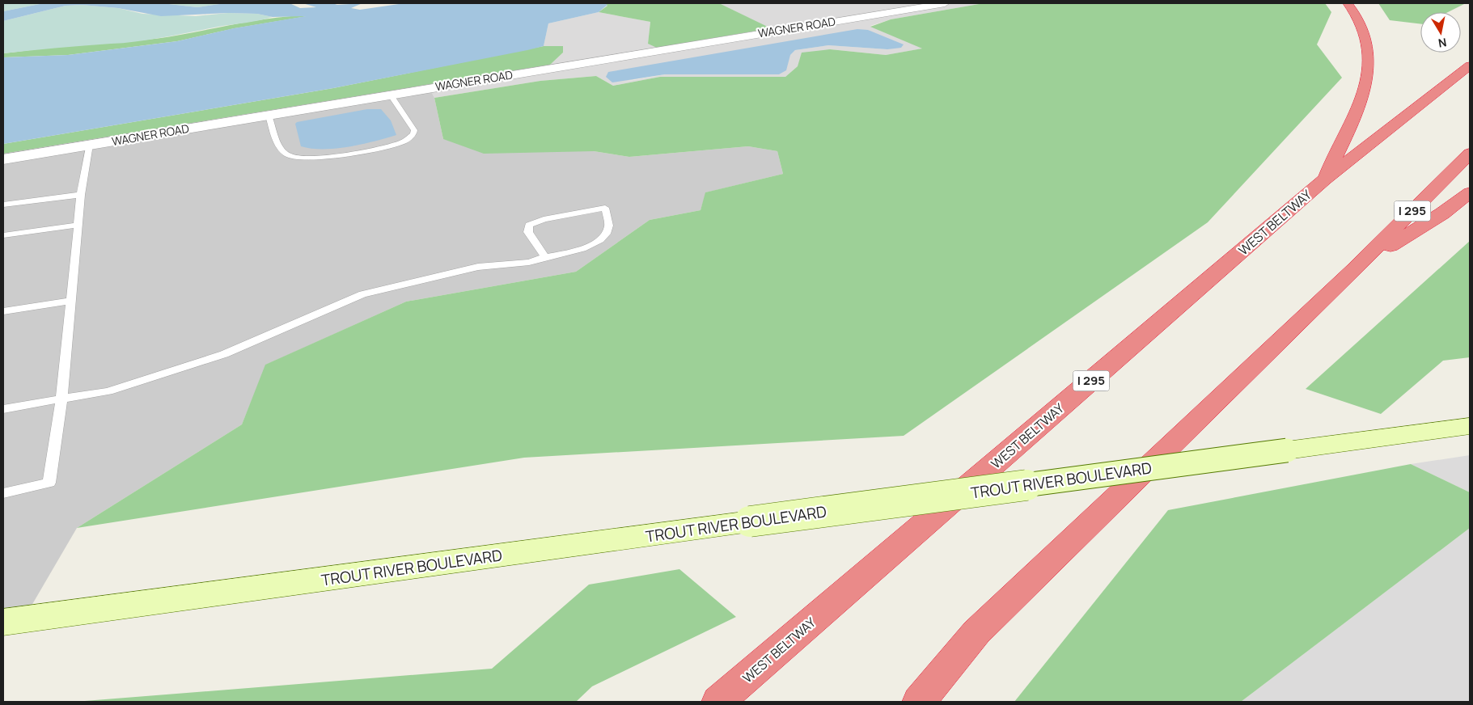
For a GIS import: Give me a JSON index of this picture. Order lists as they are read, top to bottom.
{
  "streets": {
    "highway": ["I 295", "WEST BELTWAY"],
    "street": ["WAGNER ROAD", "TROUT RIVER BOULEVARD"]
  },
  "north": "bottom"
}
